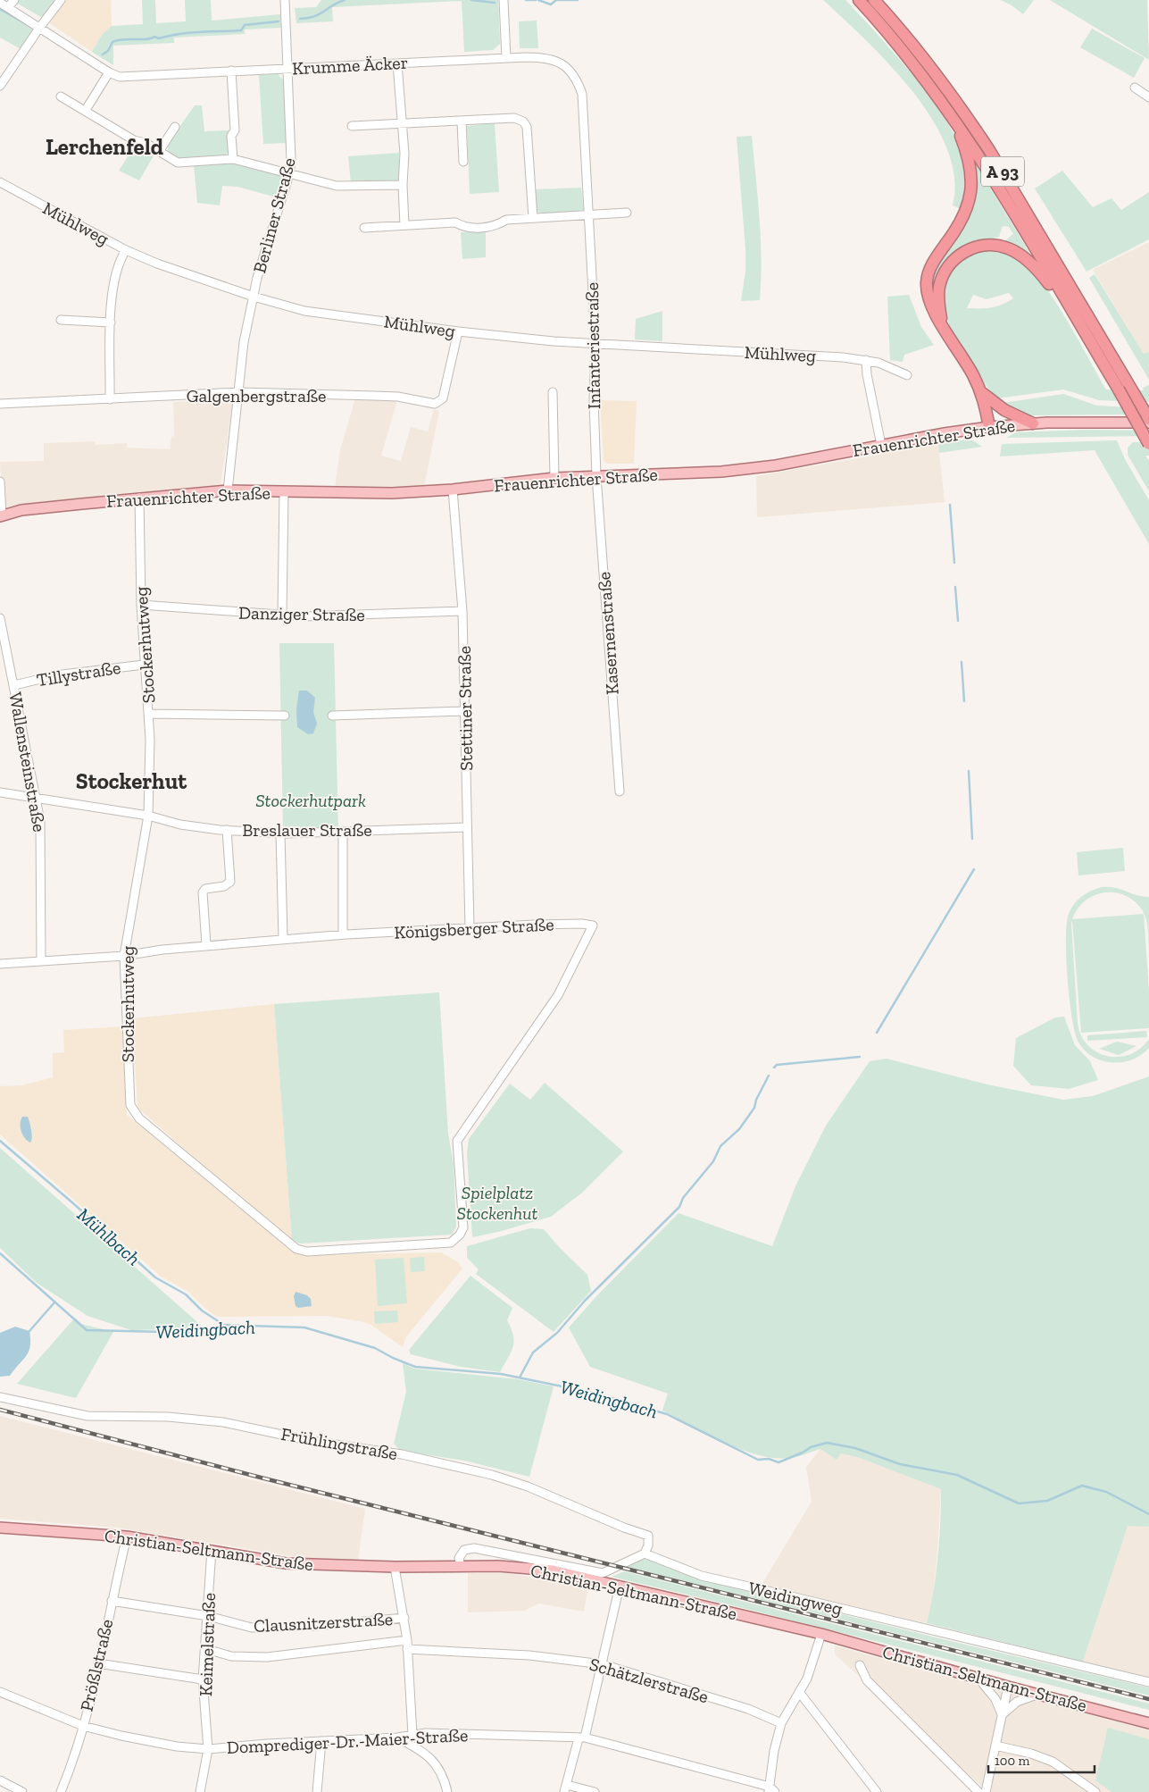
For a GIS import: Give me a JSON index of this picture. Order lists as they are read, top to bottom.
{
  "streets": {
    "highway": ["A 93"],
    "main road": ["Frauenrichter Straße", "Christian-Seltmann-Straße"],
    "street": [
      "Krumme Äcker",
      "Berliner Straße",
      "Mühlweg",
      "Infanteriestraße",
      "Galgenbergstraße",
      "Danziger Straße",
      "Kasernenstraße",
      "Stockerhutweg",
      "Tillystraße",
      "Stettiner Straße",
      "Wallensteinstraße",
      "Breslauer Straße",
      "Königsberger Straße",
      "Frühlingstraße",
      "Weidingweg",
      "Clausnitzerstraße",
      "Keimelstraße",
      "Prößlstraße",
      "Schätzlerstraße",
      "Domprediger-Dr.-Maier-Straße"
    ]
  },
  "crossings": [
    ["Krumme Äcker", "Berliner Straße"],
    ["Krumme Äcker", "Infanteriestraße"],
    ["Berliner Straße", "Mühlweg"],
    ["Berliner Straße", "Galgenbergstraße"],
    ["Berliner Straße", "Frauenrichter Straße"],
    ["Mühlweg", "Infanteriestraße"],
    ["Mühlweg", "Galgenbergstraße"],
    ["Infanteriestraße", "Frauenrichter Straße"],
    ["Infanteriestraße", "Kasernenstraße"],
    ["Frauenrichter Straße", "Kasernenstraße"],
    ["Frauenrichter Straße", "Stockerhutweg"],
    ["Frauenrichter Straße", "Stettiner Straße"],
    ["Danziger Straße", "Stockerhutweg"],
    ["Danziger Straße", "Stettiner Straße"],
    ["Stockerhutweg", "Tillystraße"],
    ["Stockerhutweg", "Breslauer Straße"],
    ["Stockerhutweg", "Königsberger Straße"],
    ["Tillystraße", "Wallensteinstraße"],
    ["Stettiner Straße", "Breslauer Straße"],
    ["Stettiner Straße", "Königsberger Straße"],
    ["Wallensteinstraße", "Breslauer Straße"],
    ["Wallensteinstraße", "Königsberger Straße"],
    ["Frühlingstraße", "Weidingweg"],
    ["Christian-Seltmann-Straße", "Keimelstraße"],
    ["Christian-Seltmann-Straße", "Prößlstraße"],
    ["Clausnitzerstraße", "Keimelstraße"],
    ["Clausnitzerstraße", "Prößlstraße"],
    ["Keimelstraße", "Domprediger-Dr.-Maier-Straße"],
    ["Prößlstraße", "Domprediger-Dr.-Maier-Straße"]
  ],
  "districts": ["Lerchenfeld", "Stockerhut"],
  "water": ["Mühlbach", "Weidingbach"],
  "parks": ["Stockerhutpark", "Spielplatz Stockenhut"],
  "scale_bar": "100 m"
}
